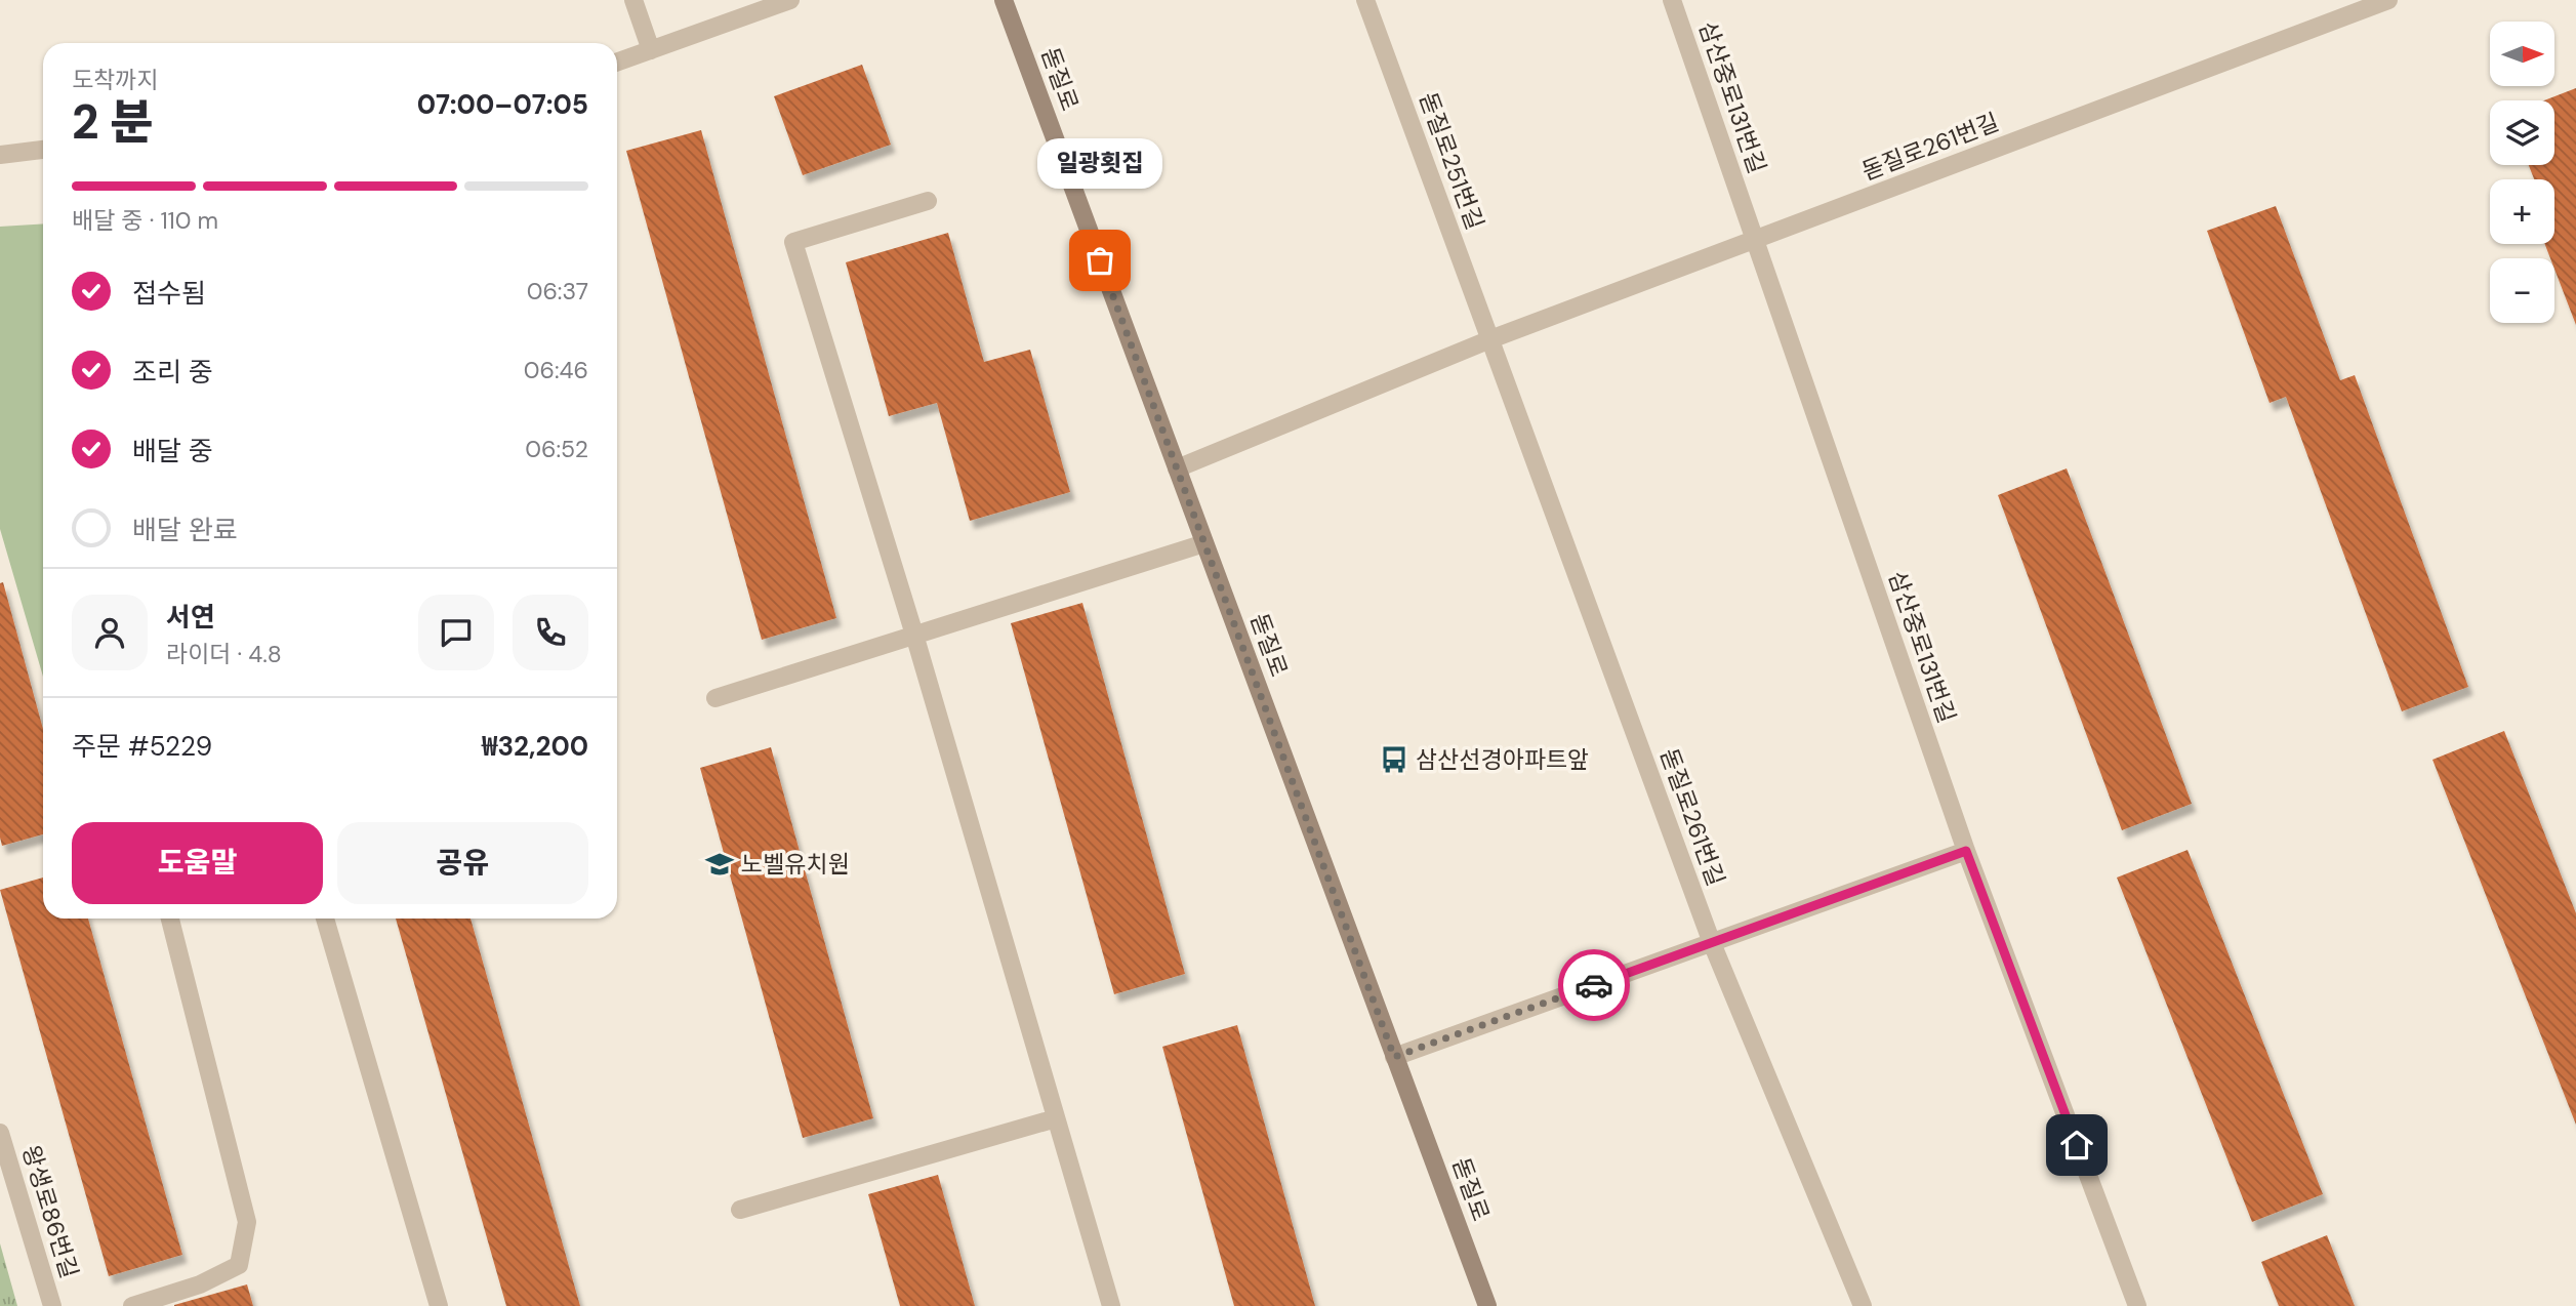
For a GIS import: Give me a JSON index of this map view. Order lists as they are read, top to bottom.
{
  "streets": {
    "main road": ["돋질로"],
    "street": [
      "삼산중로131번길",
      "돋질로261번길",
      "돋질로251번길",
      "왕생로86번길"
    ]
  },
  "crossings": [
    ["돋질로", "돋질로261번길"],
    ["삼산중로131번길", "돋질로261번길"],
    ["돋질로261번길", "돋질로251번길"]
  ],
  "places": {
    "other": ["일광횟집"],
    "bus stop": ["삼산선경아파트앞"],
    "school or university": ["노벨유치원"]
  },
  "north": "right",
  "page": {
    "map_buttons": ["+", "−"],
    "heading": ["2 분", "도착까지", "07:00–07:05"],
    "panel": [
      "서연",
      "라이더 · 4.8",
      "주문 #5229",
      "₩32,200"
    ],
    "bubble": "일광횟집",
    "bar": "배달 중 · 110 m",
    "list": [
      ["접수됨", "06:37"],
      ["조리 중", "06:46"],
      ["배달 중", "06:52"],
      "배달 완료"
    ],
    "buttons": ["도움말", "공유"]
  }
}
